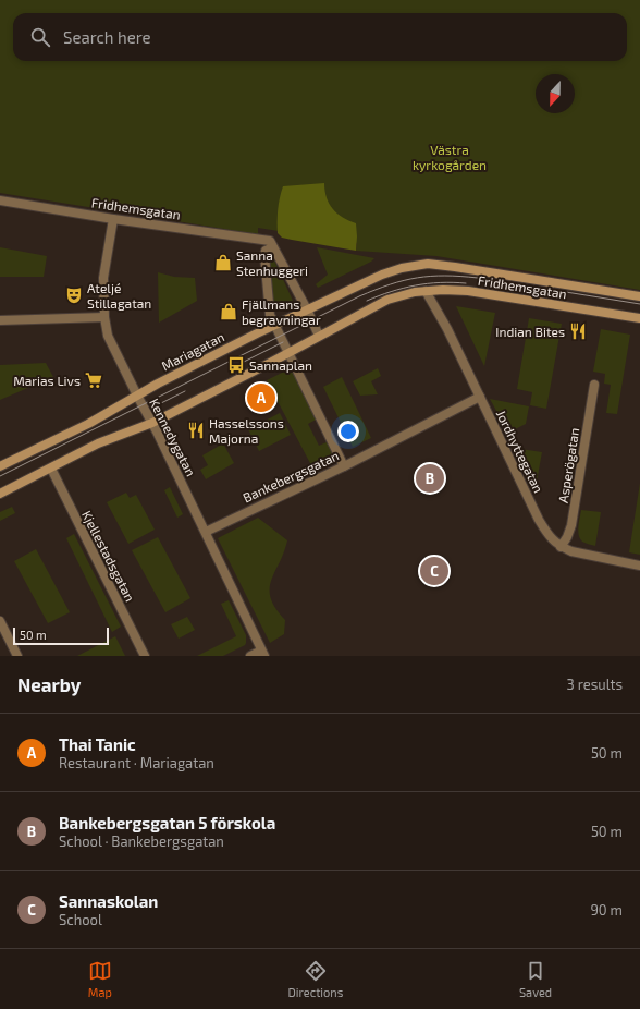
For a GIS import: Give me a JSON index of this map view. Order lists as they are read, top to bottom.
{
  "streets": {
    "street": [
      "Fridhemsgatan",
      "Mariagatan",
      "Kennedygatan",
      "Jordhyttegatan",
      "Asperögatan",
      "Bankebergsgatan",
      "Kjellestadsgatan"
    ]
  },
  "crossings": [
    ["Fridhemsgatan", "Mariagatan"],
    ["Fridhemsgatan", "Kennedygatan"],
    ["Fridhemsgatan", "Jordhyttegatan"],
    ["Mariagatan", "Kennedygatan"],
    ["Kennedygatan", "Bankebergsgatan"],
    ["Jordhyttegatan", "Asperögatan"],
    ["Jordhyttegatan", "Bankebergsgatan"]
  ],
  "parks": ["Västra kyrkogården"],
  "places": {
    "shop": ["Sanna Stenhuggeri", "Fjällmans begravningar"],
    "theatre": ["Ateljé Stillagatan"],
    "restaurant": ["Indian Bites", "Hasselssons Majorna"],
    "bus stop": ["Sannaplan"],
    "supermarket": ["Marias Livs"]
  },
  "scale_bar": "50 m",
  "north": "bottom",
  "page": {
    "search": "Search here",
    "pins": ["A", "B", "C"],
    "scale": "50 m",
    "heading": ["Nearby", "3 results"],
    "list": [
      {
        "mark": "A",
        "name": "Thai Tanic",
        "note": "Restaurant · Mariagatan",
        "value": "50 m"
      },
      {
        "mark": "B",
        "name": "Bankebergsgatan 5 förskola",
        "note": "School · Bankebergsgatan",
        "value": "50 m"
      },
      {
        "mark": "C",
        "name": "Sannaskolan",
        "note": "School",
        "value": "90 m"
      }
    ],
    "nav": ["Map", "Directions", "Saved"]
  }
}
